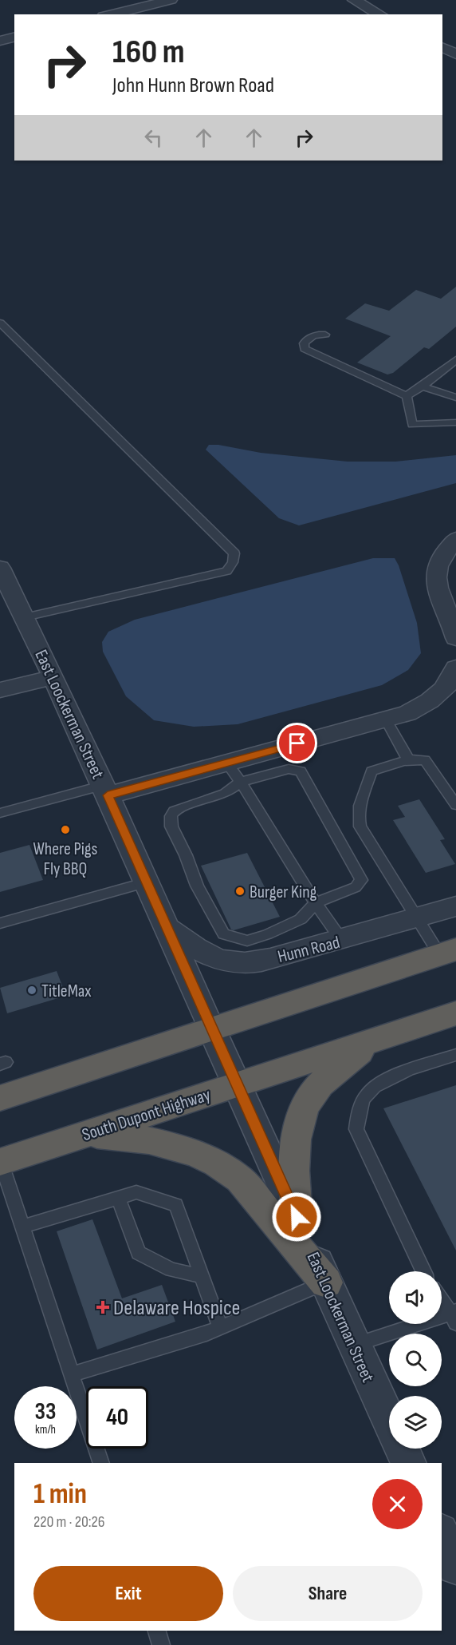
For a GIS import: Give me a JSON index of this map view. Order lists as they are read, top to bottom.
{
  "streets": {
    "highway": ["South Dupont Highway"],
    "street": ["East Loockerman Street", "Hunn Road"]
  },
  "crossings": [
    ["East Loockerman Street", "Hunn Road"],
    ["East Loockerman Street", "South Dupont Highway"]
  ],
  "places": {
    "other": ["Where Pigs Fly BBQ", "Burger King", "TitleMax"],
    "health": ["Delaware Hospice"]
  },
  "page": {
    "turn": ["160 m", "John Hunn Brown Road"],
    "speed": "33 km/h",
    "limit": "40",
    "heading": ["1 min", "220 m · 20:26"],
    "buttons": ["Exit", "Share"]
  }
}
